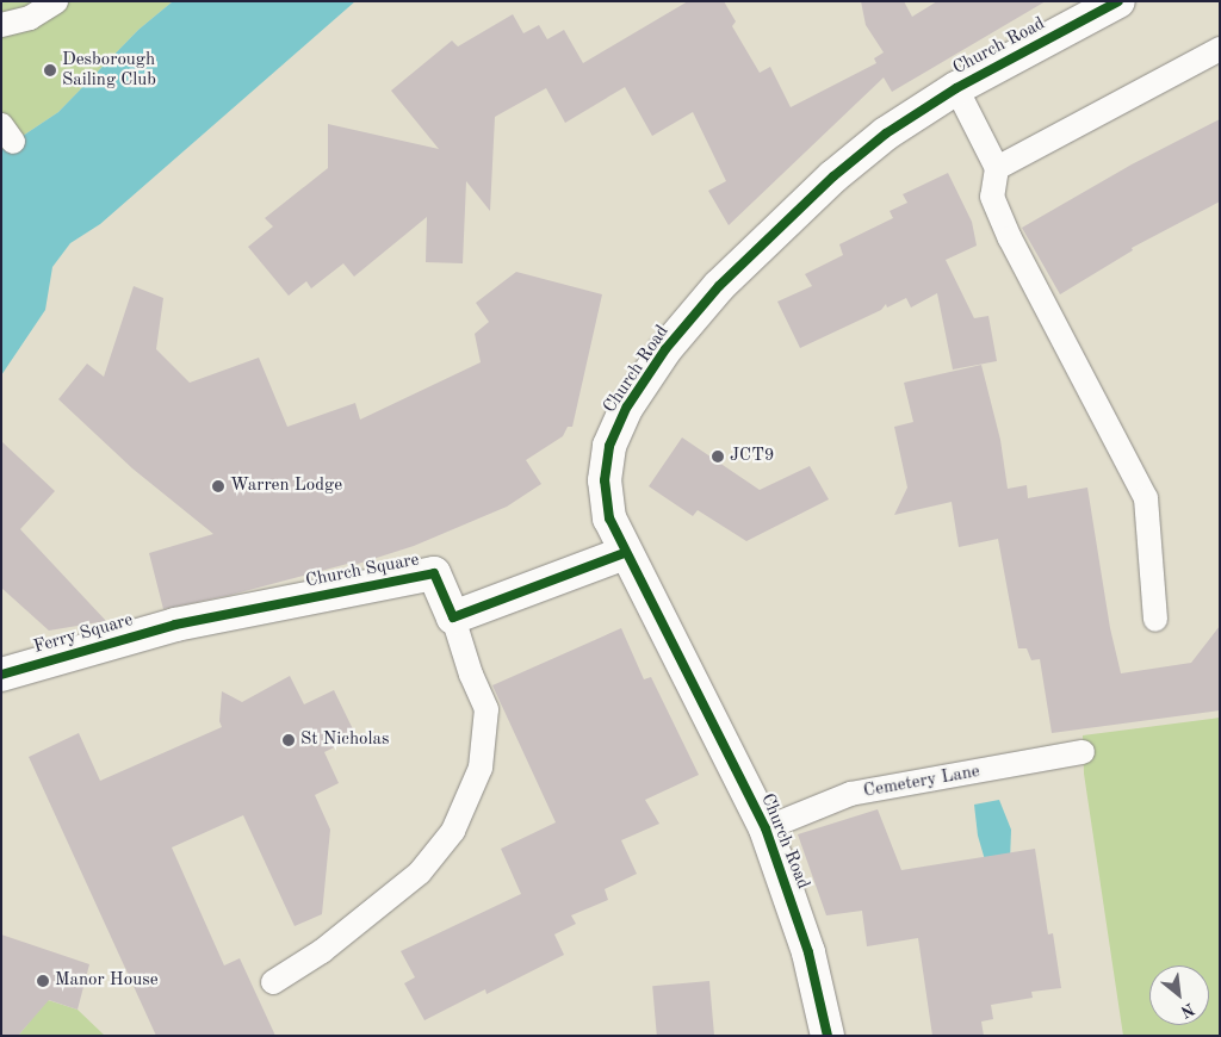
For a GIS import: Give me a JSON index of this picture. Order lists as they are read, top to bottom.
{
  "streets": {
    "street": ["Church Road", "Church Square", "Ferry Square"],
    "lane": ["Cemetery Lane"]
  },
  "crossings": [
    ["Church Road", "Cemetery Lane"],
    ["Church Square", "Ferry Square"]
  ],
  "places": [
    "Desborough Sailing Club",
    "JCT9",
    "Warren Lodge",
    "St Nicholas",
    "Manor House"
  ],
  "north": "bottom right"
}
